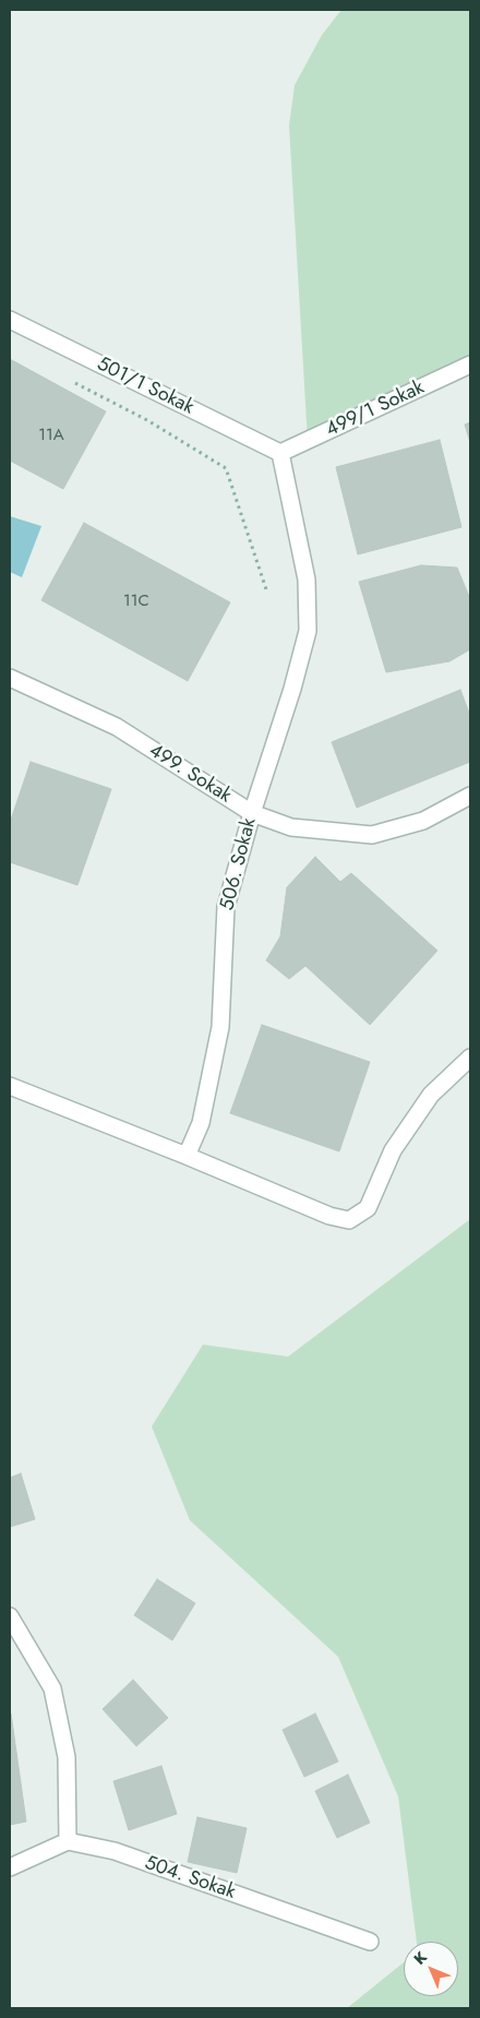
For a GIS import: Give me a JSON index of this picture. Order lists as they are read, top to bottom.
{
  "streets": {
    "street": [
      "501/1 Sokak",
      "499/1 Sokak",
      "499. Sokak",
      "506. Sokak",
      "504. Sokak"
    ]
  },
  "crossings": [
    ["501/1 Sokak", "499/1 Sokak"],
    ["501/1 Sokak", "506. Sokak"],
    ["499/1 Sokak", "506. Sokak"],
    ["499. Sokak", "506. Sokak"]
  ],
  "house_numbers": ["11A", "11C"],
  "north": "top left"
}
